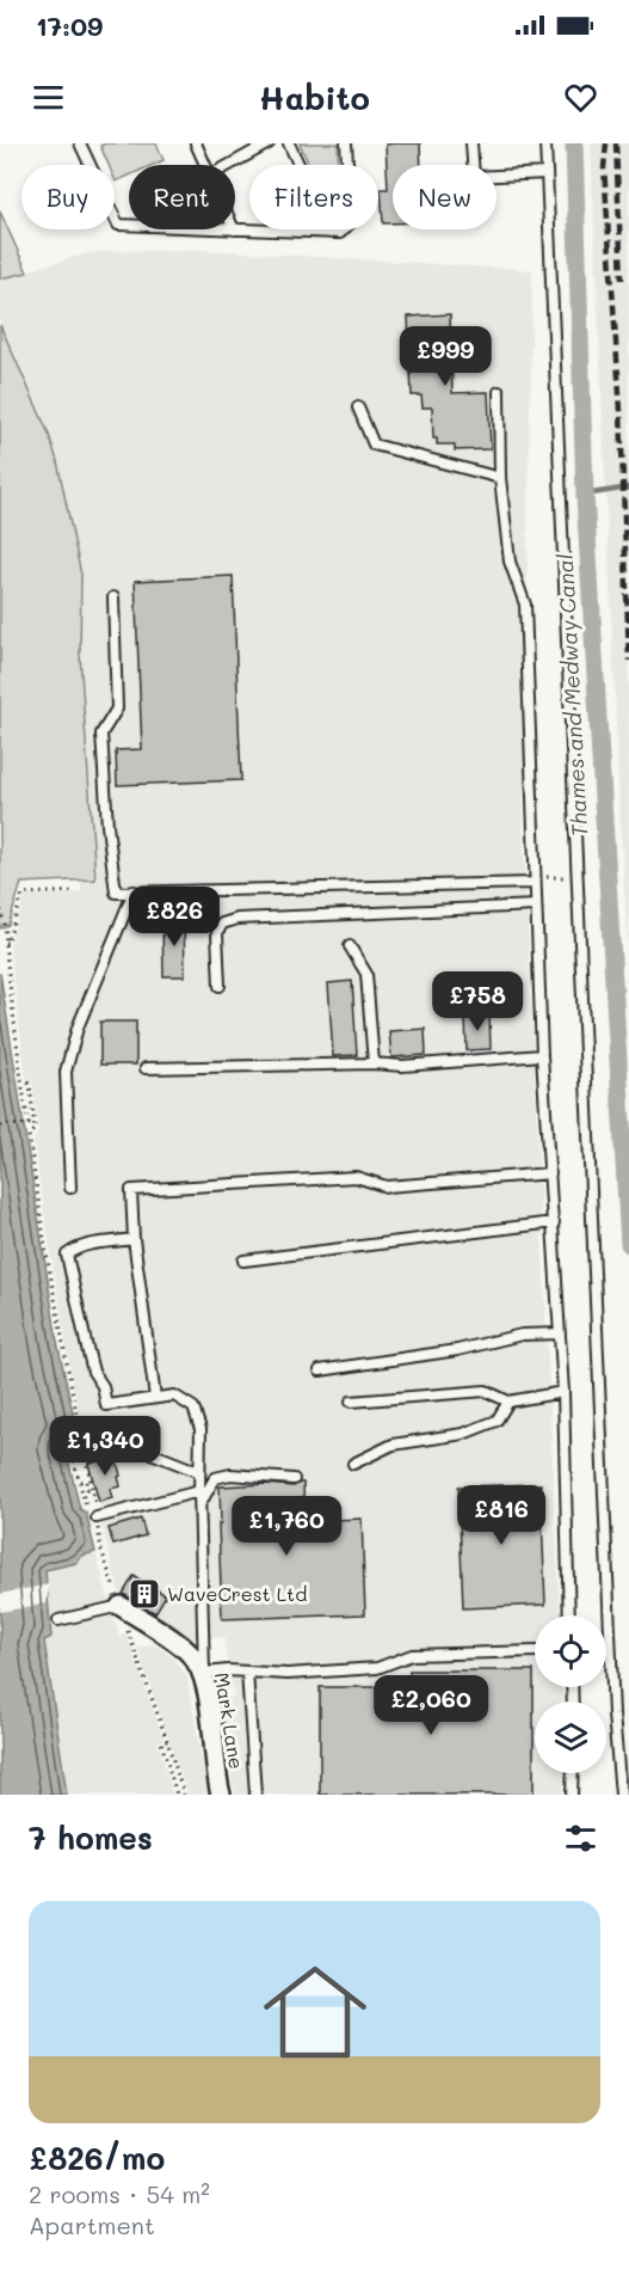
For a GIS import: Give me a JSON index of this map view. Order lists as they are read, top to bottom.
{
  "streets": {
    "street": ["Mark Lane"]
  },
  "water": ["Thames and Medway Canal"],
  "places": {
    "building": ["WaveCrest Ltd"]
  },
  "page": {
    "status": "17:09",
    "header": "Habito",
    "chip": [
      "Buy",
      "Rent",
      "Filters",
      "New"
    ],
    "price": [
      "£999",
      "£826",
      "£758",
      "£1,340",
      "£816",
      "£1,760",
      "£2,060"
    ],
    "heading": "7 homes",
    "list": [
      {
        "name": "£826/mo",
        "note": "2 rooms · 54 m² · Apartment"
      }
    ]
  }
}
